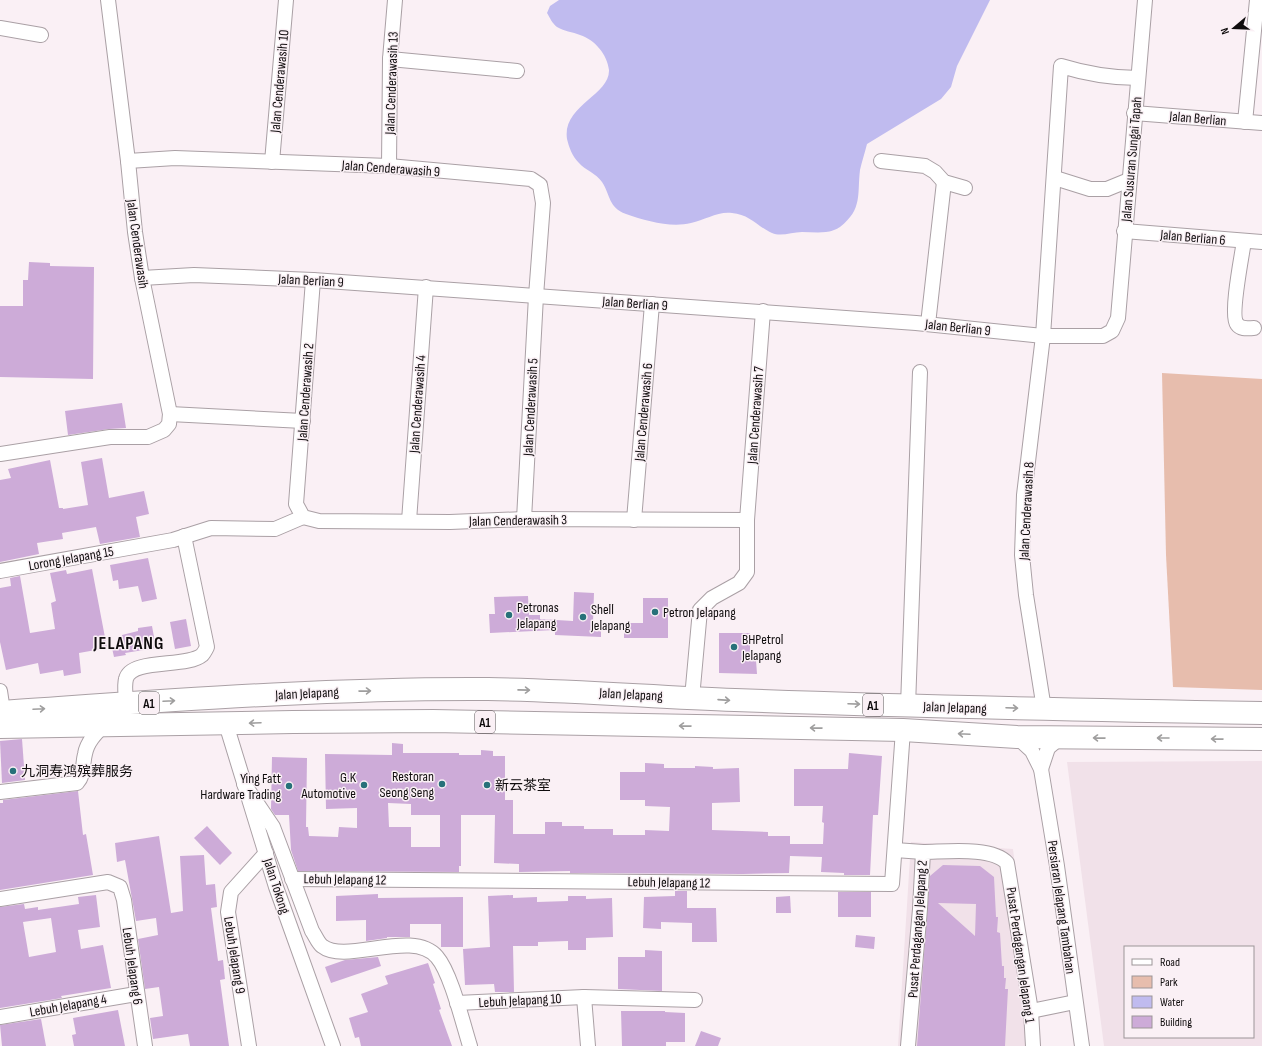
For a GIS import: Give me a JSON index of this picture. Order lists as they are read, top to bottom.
{
  "streets": {
    "main road": ["Jalan Jelapang", "A1"],
    "street": [
      "Jalan Cenderawasih 10",
      "Jalan Cenderawasih 13",
      "Jalan Berlian",
      "Jalan Susuran Sungai Tapah",
      "Jalan Cenderawasih 9",
      "Jalan Berlian 6",
      "Jalan Cenderawasih",
      "Jalan Berlian 9",
      "Jalan Cenderawasih 2",
      "Jalan Cenderawasih 4",
      "Jalan Cenderawasih 5",
      "Jalan Cenderawasih 6",
      "Jalan Cenderawasih 7",
      "Jalan Cenderawasih 8",
      "Jalan Cenderawasih 3",
      "Lorong Jelapang 15",
      "Lebuh Jelapang 12",
      "Jalan Tokong",
      "Persiaran Jelapang Tambahan",
      "Pusat Perdagangan Jelapang 2",
      "Lebuh Jelapang 9",
      "Pusat Perdagangan Jelapang 1",
      "Lebuh Jelapang 6",
      "Lebuh Jelapang 10",
      "Lebuh Jelapang 4"
    ]
  },
  "crossings": [
    ["Jalan Cenderawasih 10", "Jalan Cenderawasih 9"],
    ["Jalan Cenderawasih 13", "Jalan Cenderawasih 9"],
    ["Jalan Berlian", "Jalan Susuran Sungai Tapah"],
    ["Jalan Susuran Sungai Tapah", "Jalan Berlian 6"],
    ["Jalan Susuran Sungai Tapah", "Jalan Berlian 9"],
    ["Jalan Susuran Sungai Tapah", "Jalan Cenderawasih 8"],
    ["Jalan Cenderawasih 9", "Jalan Cenderawasih"],
    ["Jalan Cenderawasih 9", "Jalan Berlian 9"],
    ["Jalan Cenderawasih 9", "Jalan Cenderawasih 5"],
    ["Jalan Cenderawasih", "Jalan Berlian 9"],
    ["Jalan Berlian 9", "Jalan Cenderawasih 2"],
    ["Jalan Berlian 9", "Jalan Cenderawasih 4"],
    ["Jalan Berlian 9", "Jalan Cenderawasih 5"],
    ["Jalan Berlian 9", "Jalan Cenderawasih 6"],
    ["Jalan Berlian 9", "Jalan Cenderawasih 7"],
    ["Jalan Berlian 9", "Jalan Cenderawasih 8"],
    ["Jalan Cenderawasih 2", "Jalan Cenderawasih 3"],
    ["Jalan Cenderawasih 2", "Lorong Jelapang 15"],
    ["Jalan Cenderawasih 4", "Jalan Cenderawasih 3"],
    ["Jalan Cenderawasih 5", "Jalan Cenderawasih 3"],
    ["Jalan Cenderawasih 6", "Jalan Cenderawasih 3"],
    ["Jalan Cenderawasih 7", "Jalan Cenderawasih 3"],
    ["Jalan Cenderawasih 7", "Jalan Jelapang"],
    ["Jalan Cenderawasih 8", "Jalan Jelapang"],
    ["Jalan Cenderawasih 3", "Lorong Jelapang 15"],
    ["Jalan Jelapang", "Lebuh Jelapang 12"],
    ["Jalan Jelapang", "Jalan Tokong"],
    ["Jalan Jelapang", "Persiaran Jelapang Tambahan"],
    ["Jalan Tokong", "Lebuh Jelapang 9"],
    ["Pusat Perdagangan Jelapang 2", "Pusat Perdagangan Jelapang 1"],
    ["Lebuh Jelapang 6", "Lebuh Jelapang 4"]
  ],
  "districts": ["JELAPANG"],
  "places": [
    "Petron Jelapang",
    "Petronas Jelapang",
    "Shell Jelapang",
    "BHPetrol Jelapang",
    "九洞寿鸿殡葬服务",
    "Restoran Seong Seng",
    "G.K Automotive",
    "新云茶室",
    "Ying Fatt Hardware Trading"
  ],
  "legend": [
    "Road",
    "Park",
    "Water",
    "Building"
  ],
  "north": "left"
}
